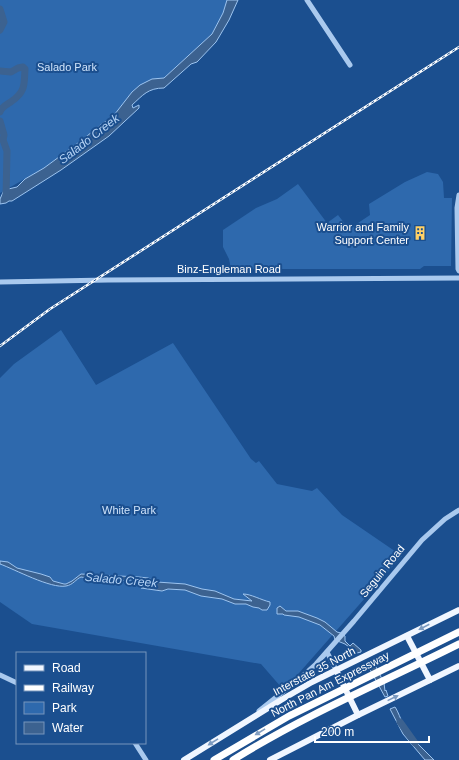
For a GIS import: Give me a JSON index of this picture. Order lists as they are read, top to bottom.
{
  "streets": {
    "highway": ["North Pan Am Expressway"],
    "main road": ["Interstate 35 North"],
    "street": ["Binz-Engleman Road", "Seguin Road"]
  },
  "crossings": [
    ["Seguin Road", "Interstate 35 North"]
  ],
  "one_way": ["Interstate 35 North"],
  "water": ["Salado Creek"],
  "parks": ["Salado Park", "White Park"],
  "places": {
    "building": ["Warrior and Family Support Center"]
  },
  "legend": [
    "Road",
    "Railway",
    "Park",
    "Water"
  ],
  "scale_bar": "200 m"
}
